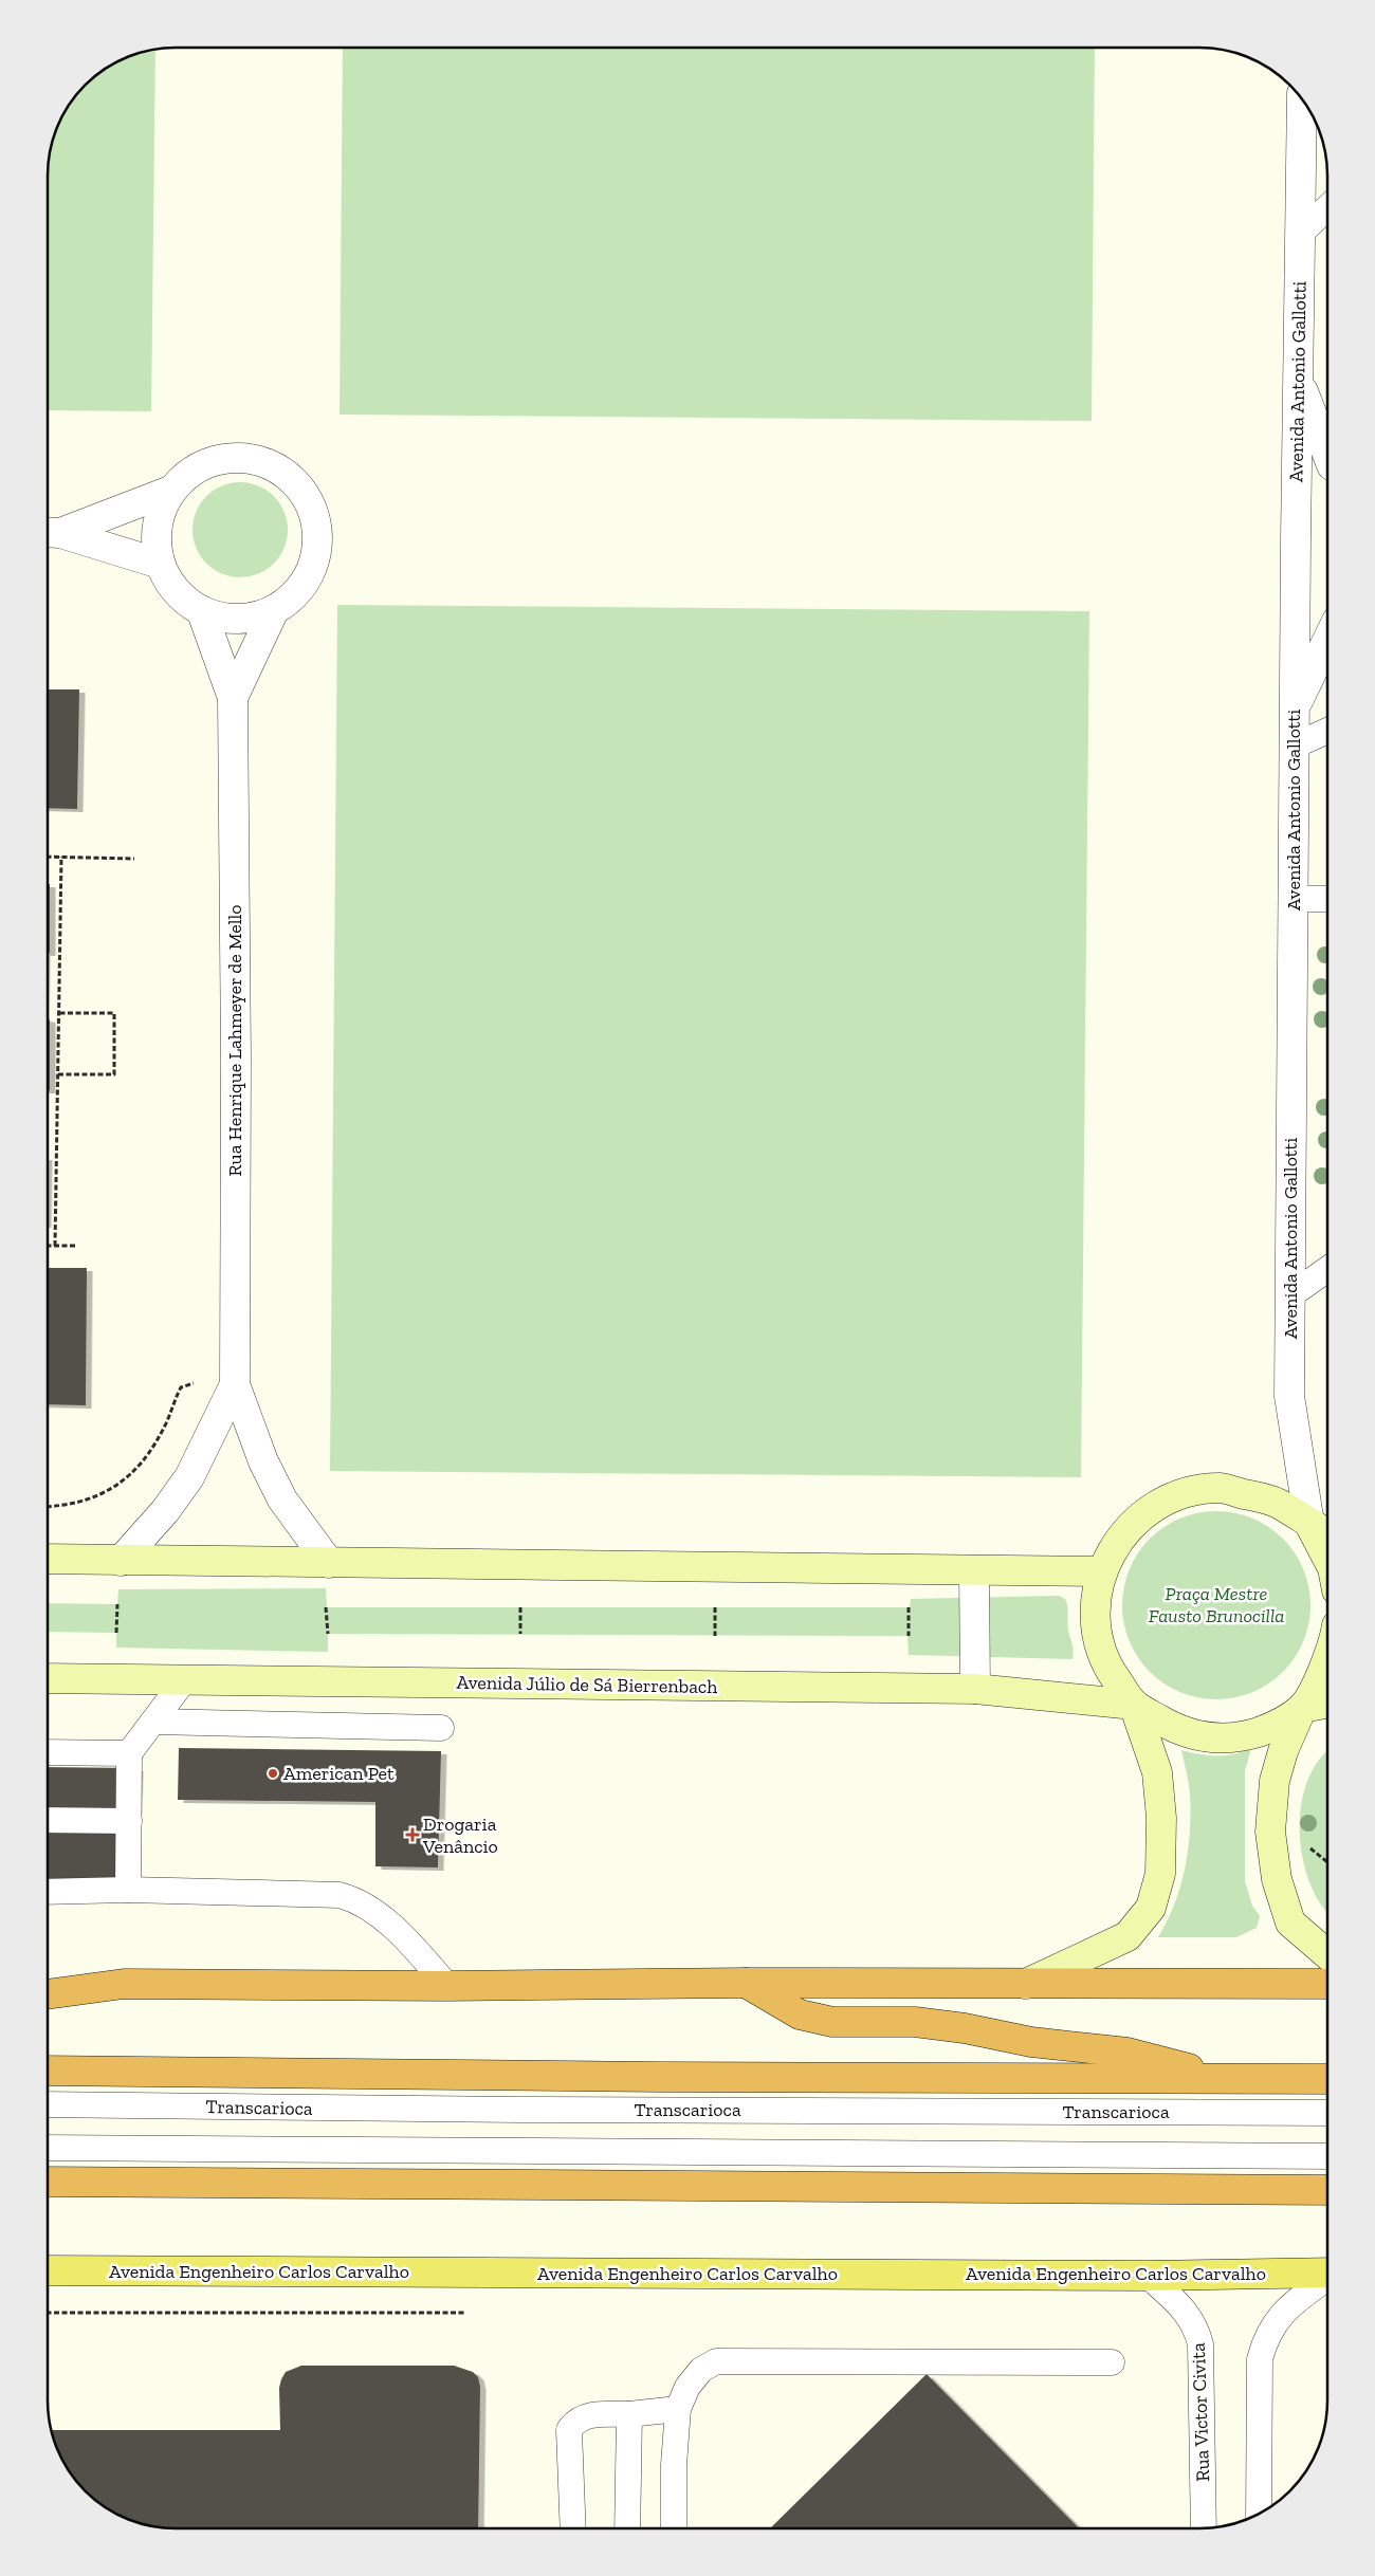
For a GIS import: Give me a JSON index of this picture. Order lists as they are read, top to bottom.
{
  "streets": {
    "main road": ["Avenida Engenheiro Carlos Carvalho"],
    "street": ["Avenida Antonio Gallotti", "Rua Henrique Lahmeyer de Mello", "Avenida Júlio de Sá Bierrenbach"],
    "lane": ["Transcarioca", "Rua Victor Civita"]
  },
  "crossings": [
    ["Avenida Engenheiro Carlos Carvalho", "Rua Victor Civita"]
  ],
  "parks": ["Praça Mestre Fausto Brunocilla"],
  "places": {
    "other": ["American Pet"],
    "health": ["Drogaria Venâncio"]
  }
}
